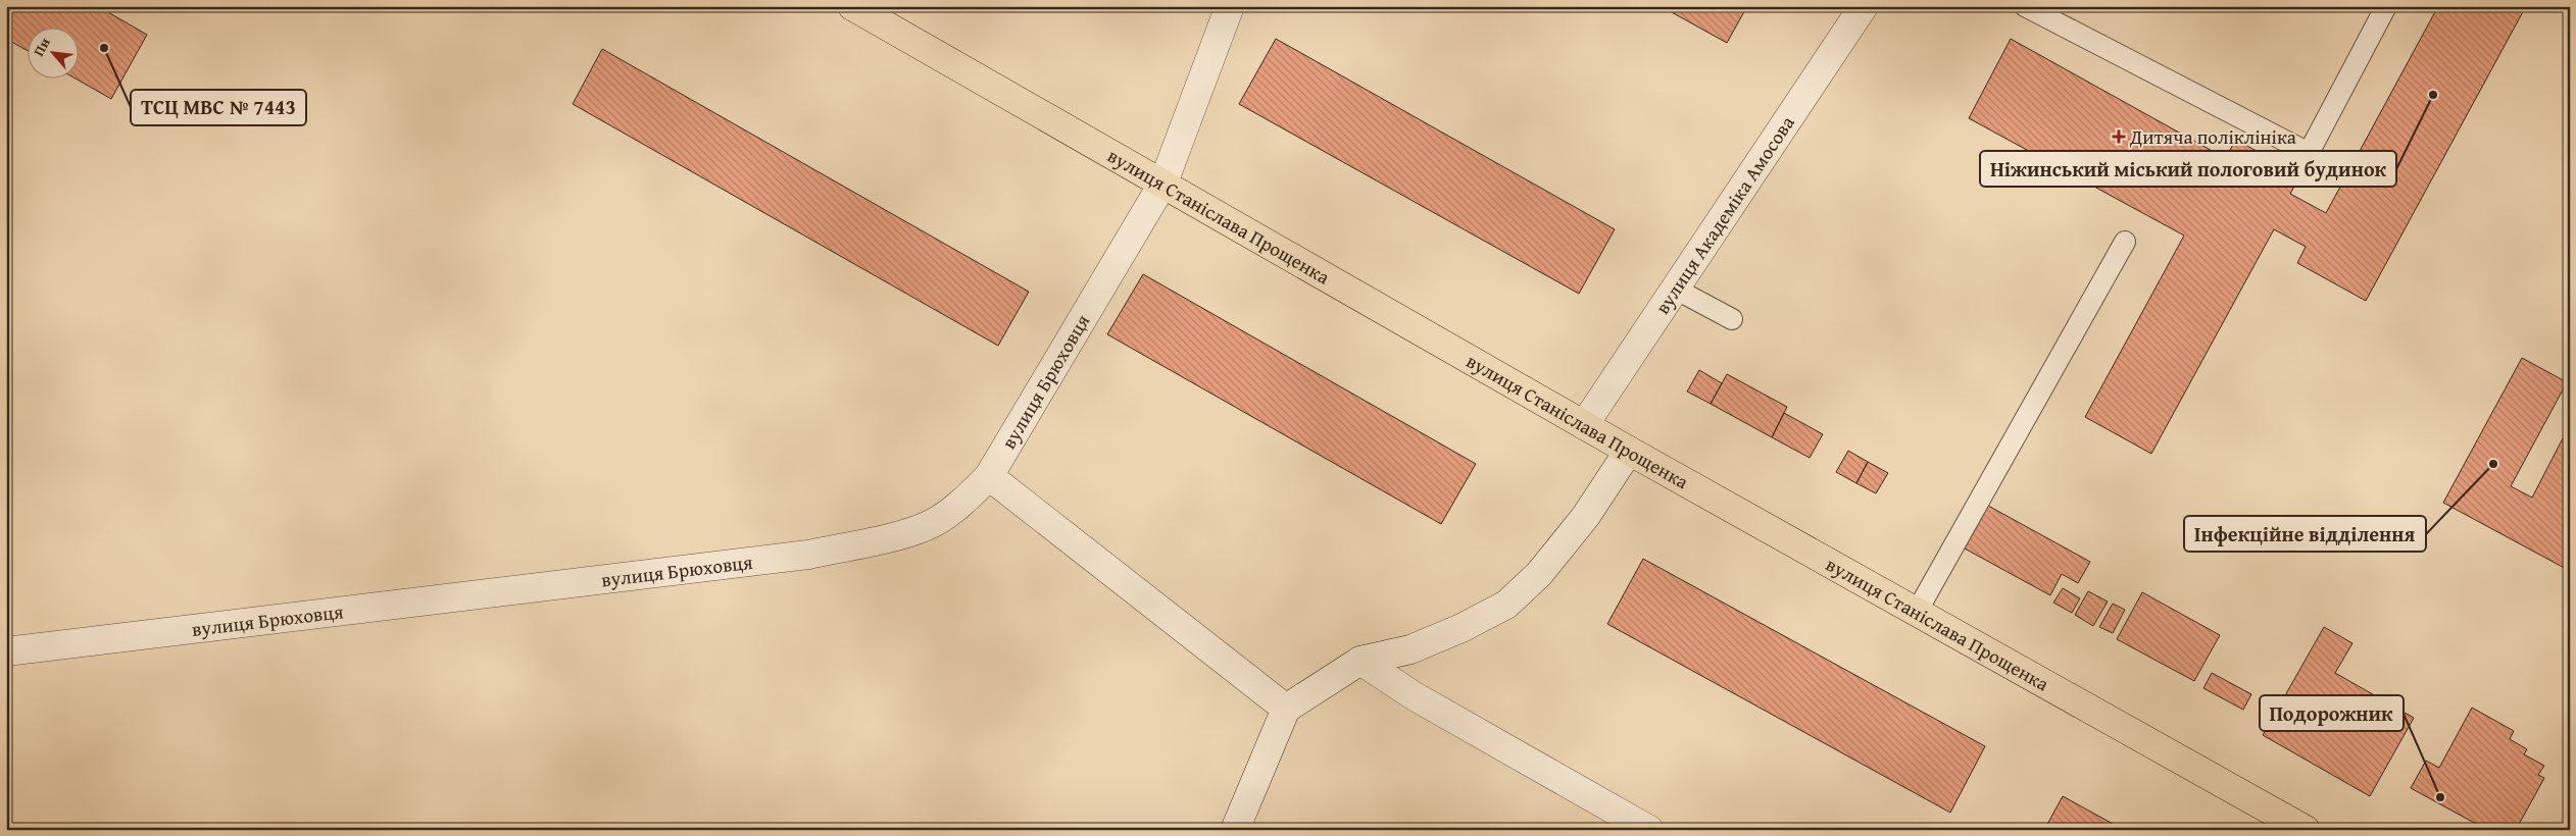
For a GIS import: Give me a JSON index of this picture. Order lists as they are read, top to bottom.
{
  "streets": {
    "main road": ["вулиця Станіслава Прощенка"],
    "street": ["вулиця Академіка Амосова", "вулиця Брюховця"]
  },
  "crossings": [
    ["вулиця Станіслава Прощенка", "вулиця Академіка Амосова"],
    ["вулиця Станіслава Прощенка", "вулиця Брюховця"]
  ],
  "places": {
    "other": [
      "ТСЦ МВС № 7443",
      "Ніжинський міський пологовий будинок",
      "Інфекційне відділення",
      "Подорожник"
    ],
    "health": ["Дитяча поліклініка"]
  },
  "north": "top left"
}
